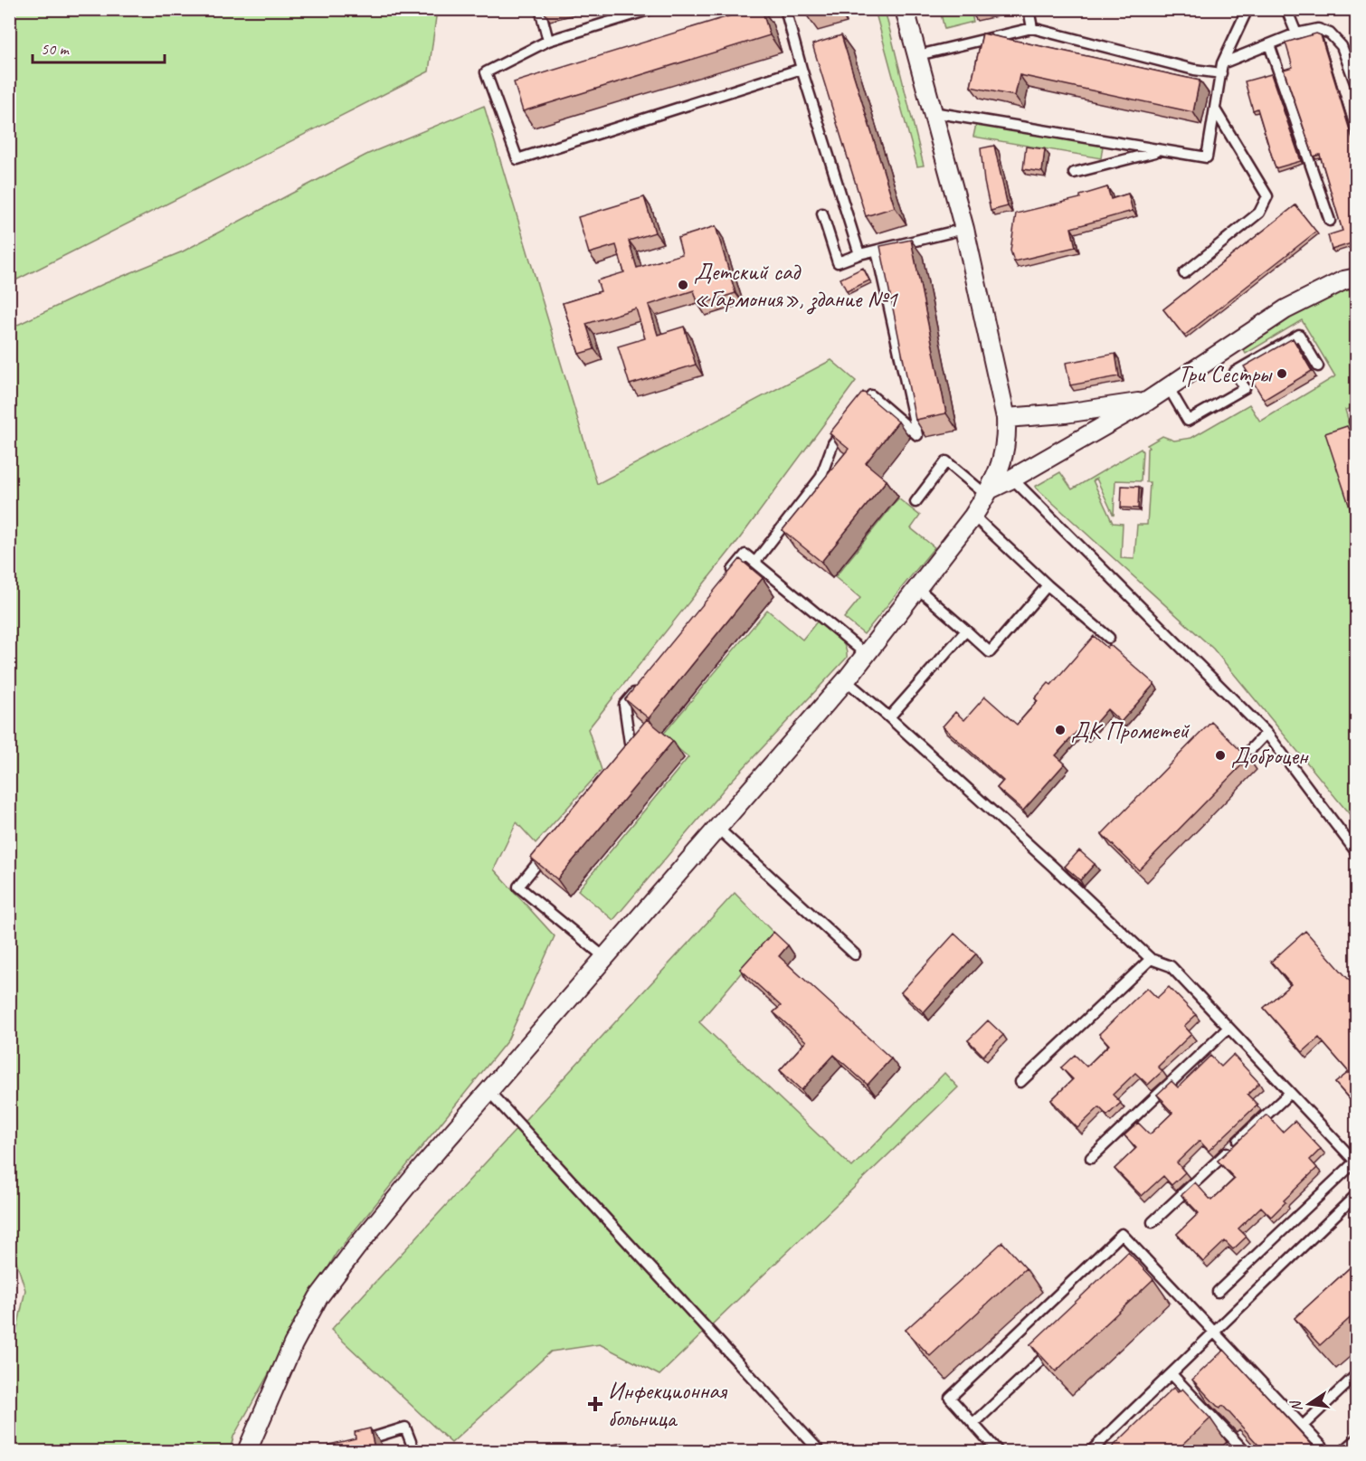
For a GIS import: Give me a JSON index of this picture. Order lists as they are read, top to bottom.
{
  "places": {
    "other": [
      "Детский сад «Гармония», здание №1",
      "Три Сестры",
      "ДК Прометей",
      "Доброцен"
    ],
    "health": ["Инфекционная больница"]
  },
  "scale_bar": "50 m",
  "north": "left"
}
